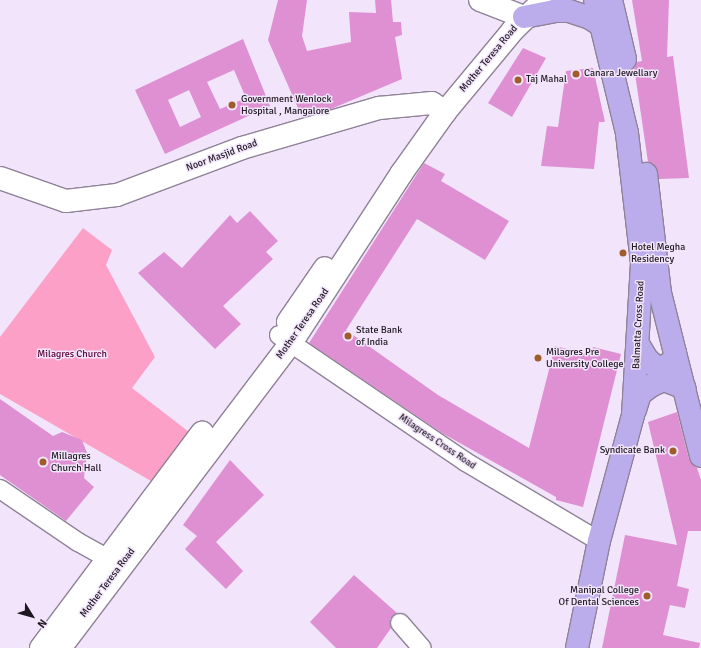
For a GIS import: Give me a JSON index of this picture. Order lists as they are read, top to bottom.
{
  "streets": {
    "main road": ["Mother Teresa Road", "Noor Masjid Road", "Balmatta Cross Road"],
    "street": ["Milagress Cross Road"]
  },
  "crossings": [
    ["Mother Teresa Road", "Noor Masjid Road"],
    ["Mother Teresa Road", "Milagress Cross Road"],
    ["Balmatta Cross Road", "Milagress Cross Road"]
  ],
  "parks": ["Milagres Church"],
  "places": [
    "Canara Jewellary",
    "Taj Mahal",
    "Government Wenlock Hospital , Mangalore",
    "Hotel Megha Residency",
    "State Bank of India",
    "Milagres Pre University College",
    "Syndicate Bank",
    "Millagres Church Hall",
    "Manipal College Of Dental Sciences"
  ],
  "north": "bottom right"
}
